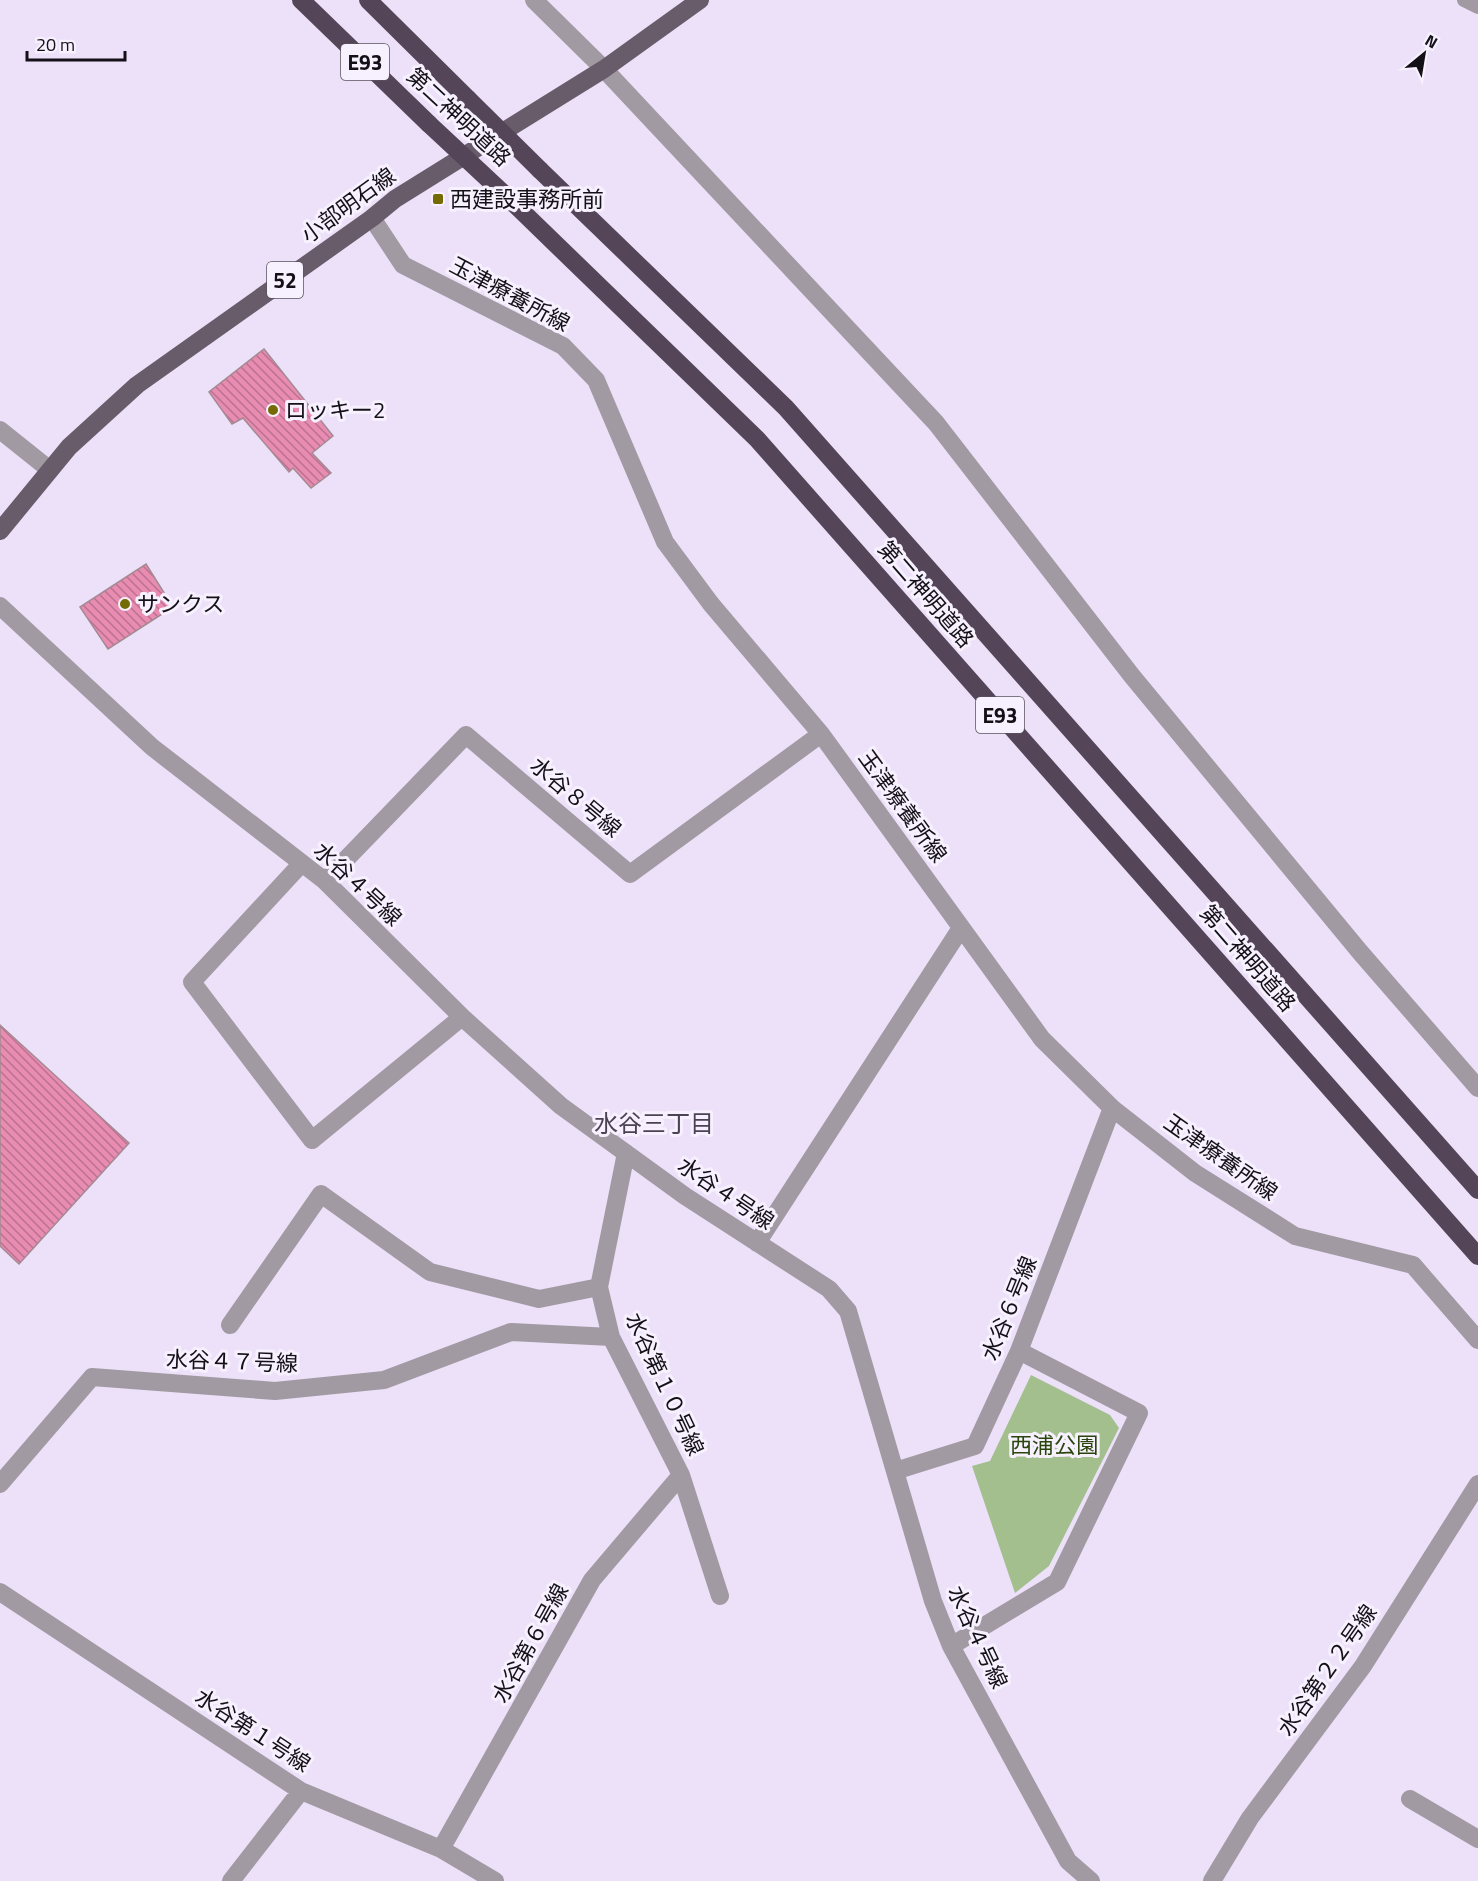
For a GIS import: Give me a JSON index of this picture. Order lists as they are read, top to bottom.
{
  "streets": {
    "highway": ["E93", "第二神明道路"],
    "main road": ["小部明石線", "52"],
    "street": [
      "玉津療養所線",
      "水谷８号線",
      "水谷４号線",
      "水谷６号線",
      "水谷４７号線",
      "水谷第１０号線",
      "水谷第６号線",
      "水谷第２２号線",
      "水谷第１号線"
    ]
  },
  "crossings": [
    ["小部明石線", "玉津療養所線"],
    ["玉津療養所線", "水谷８号線"],
    ["玉津療養所線", "水谷６号線"],
    ["水谷８号線", "水谷４号線"],
    ["水谷４号線", "水谷６号線"],
    ["水谷４号線", "水谷第１０号線"],
    ["水谷４７号線", "水谷第１０号線"],
    ["水谷第１０号線", "水谷第６号線"],
    ["水谷第６号線", "水谷第１号線"]
  ],
  "districts": ["水谷三丁目"],
  "parks": ["西浦公園"],
  "places": {
    "transit": ["西建設事務所前"],
    "other": ["ロッキー2", "サンクス"]
  },
  "scale_bar": "20 m",
  "north": "top right"
}
